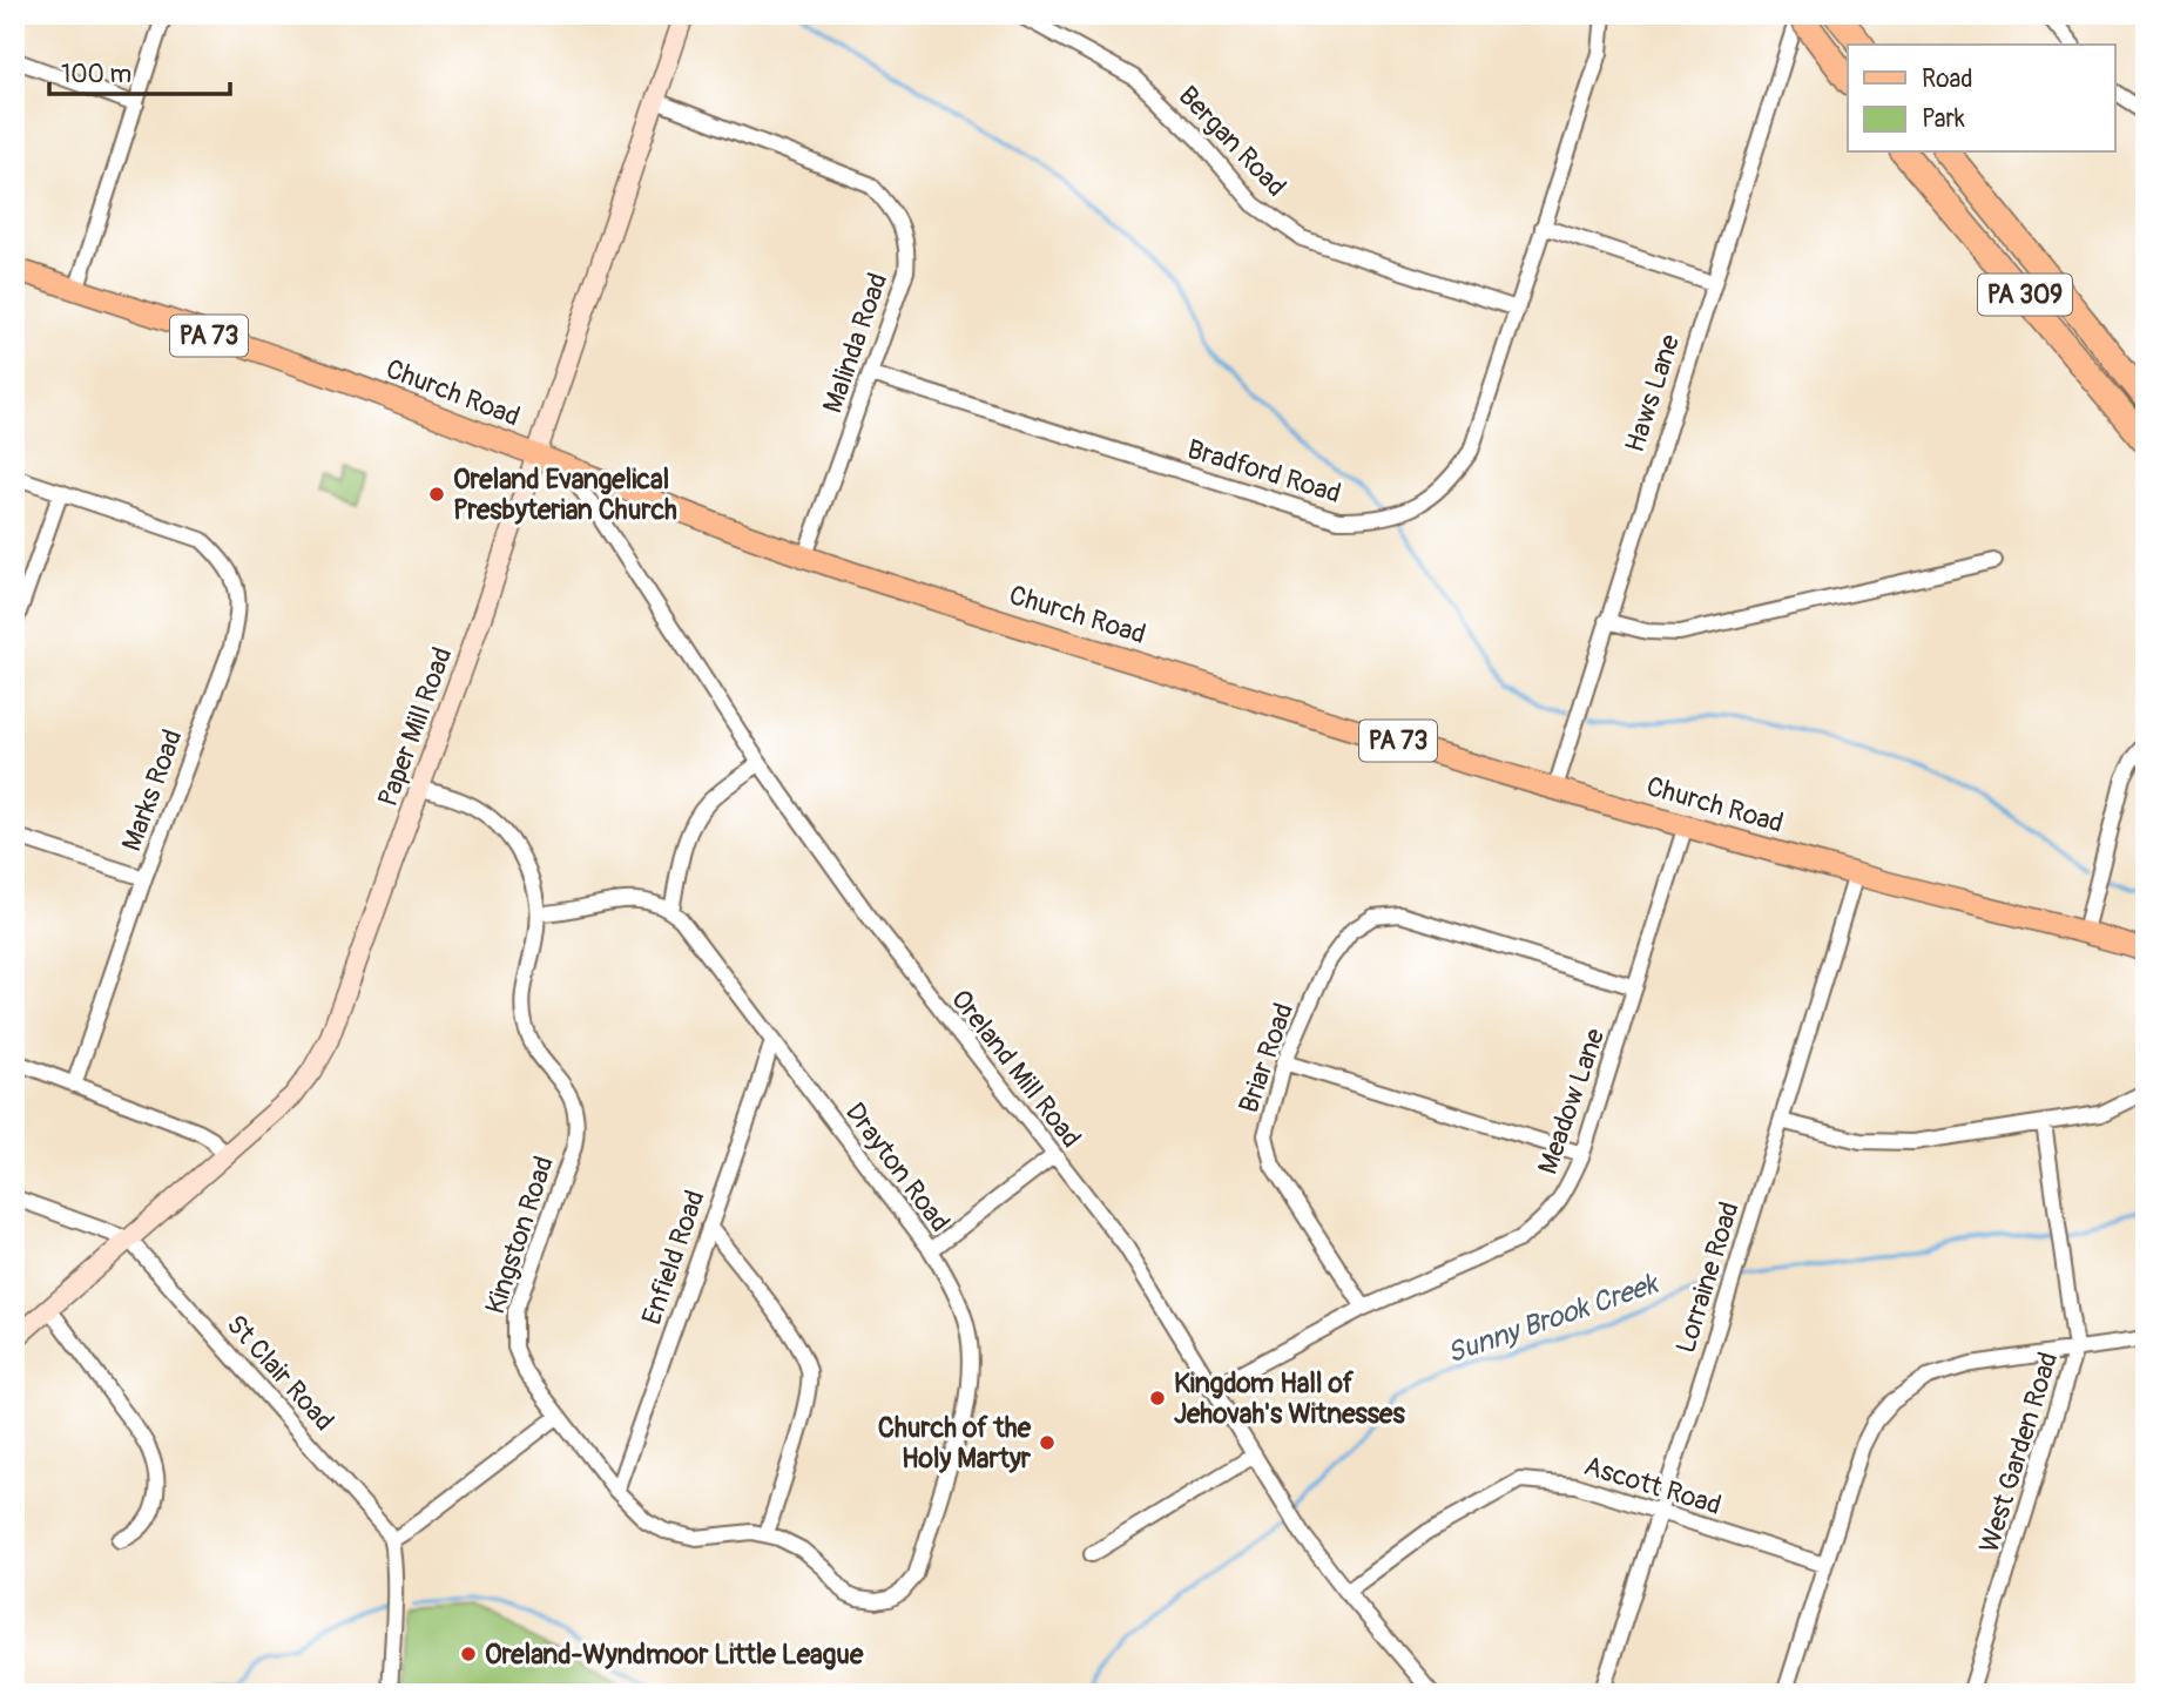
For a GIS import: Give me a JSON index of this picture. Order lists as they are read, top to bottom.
{
  "streets": {
    "highway": ["PA 309"],
    "main road": ["PA 73", "Church Road"],
    "street": [
      "Bergan Road",
      "Malinda Road",
      "Haws Lane",
      "Bradford Road",
      "Paper Mill Road",
      "Marks Road",
      "Briar Road",
      "Oreland Mill Road",
      "Meadow Lane",
      "Drayton Road",
      "Kingston Road",
      "Enfield Road",
      "Lorraine Road",
      "St Clair Road",
      "West Garden Road",
      "Ascott Road"
    ]
  },
  "crossings": [
    ["Bergan Road", "Bradford Road"],
    ["Malinda Road", "Church Road"],
    ["Malinda Road", "Bradford Road"],
    ["Malinda Road", "Paper Mill Road"],
    ["Church Road", "Haws Lane"],
    ["Church Road", "Paper Mill Road"],
    ["Church Road", "Oreland Mill Road"],
    ["Church Road", "Meadow Lane"],
    ["Church Road", "Lorraine Road"],
    ["Paper Mill Road", "Kingston Road"],
    ["Paper Mill Road", "St Clair Road"],
    ["Briar Road", "Meadow Lane"],
    ["Oreland Mill Road", "Meadow Lane"],
    ["Oreland Mill Road", "Ascott Road"],
    ["Drayton Road", "Kingston Road"],
    ["Drayton Road", "Enfield Road"],
    ["Kingston Road", "Enfield Road"],
    ["Lorraine Road", "Ascott Road"]
  ],
  "water": ["Sunny Brook Creek"],
  "places": [
    "Oreland Evangelical Presbyterian Church",
    "Kingdom Hall of Jehovah's Witnesses",
    "Church of the Holy Martyr",
    "Oreland-Wyndmoor Little League"
  ],
  "legend": ["Road", "Park"],
  "scale_bar": "100 m"
}
